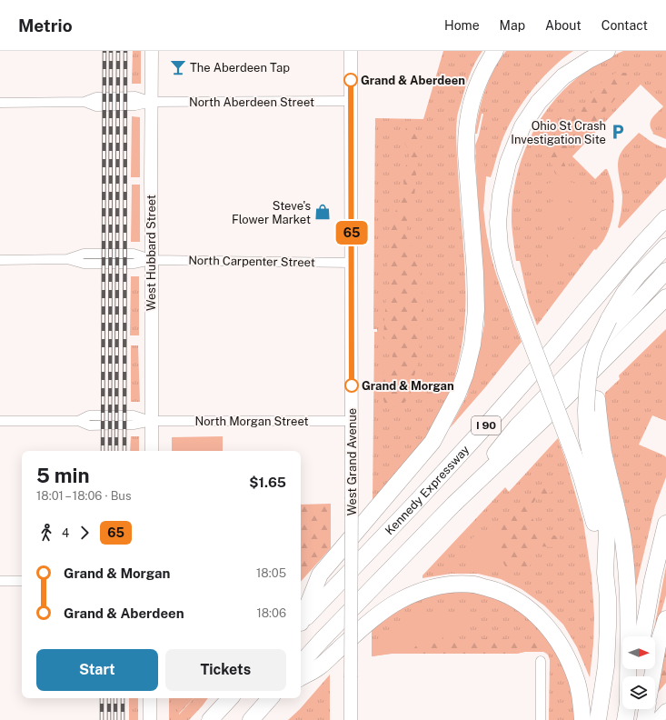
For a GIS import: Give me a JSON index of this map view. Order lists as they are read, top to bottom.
{
  "streets": {
    "highway": ["I 90", "Kennedy Expressway"],
    "main road": ["West Hubbard Street", "West Grand Avenue"],
    "street": ["North Aberdeen Street", "North Carpenter Street", "North Morgan Street"]
  },
  "crossings": [
    ["North Aberdeen Street", "West Hubbard Street"],
    ["North Aberdeen Street", "West Grand Avenue"],
    ["West Hubbard Street", "North Carpenter Street"],
    ["West Hubbard Street", "North Morgan Street"],
    ["North Carpenter Street", "West Grand Avenue"],
    ["North Morgan Street", "West Grand Avenue"]
  ],
  "places": {
    "bar": ["The Aberdeen Tap"],
    "other": ["Grand & Aberdeen", "Grand & Morgan"],
    "parking": ["Ohio St Crash Investigation Site"],
    "shop": ["Steve's Flower Market"]
  },
  "lines": ["bus line 65"],
  "north": "right",
  "page": {
    "header": "Metrio",
    "nav": [
      "Home",
      "Map",
      "About",
      "Contact"
    ],
    "on_map": "65",
    "heading": ["5 min", "18:01 – 18:06 · Bus", "$1.65"],
    "legs": ["4", "65"],
    "list": [
      {
        "name": "Grand & Morgan",
        "value": "18:05"
      },
      {
        "name": "Grand & Aberdeen",
        "value": "18:06"
      }
    ],
    "buttons": ["Start", "Tickets"]
  }
}
